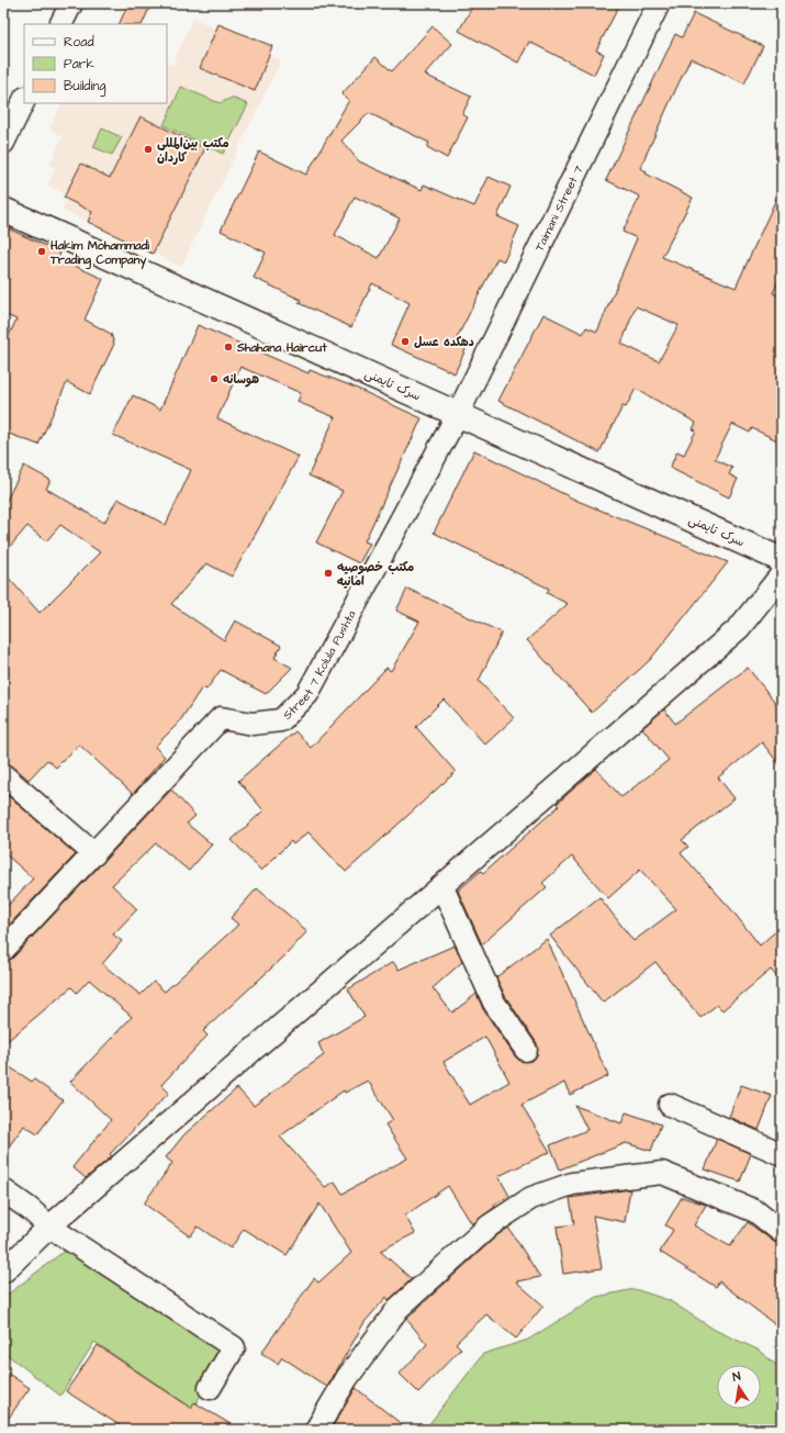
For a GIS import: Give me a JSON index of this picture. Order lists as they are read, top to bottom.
{
  "streets": {
    "main road": ["سرک تایمنی"],
    "street": ["Taimani Street 7", "Street 7 Kolula Pushta"]
  },
  "crossings": [
    ["Taimani Street 7", "سرک تایمنی"],
    ["Taimani Street 7", "Street 7 Kolula Pushta"],
    ["سرک تایمنی", "Street 7 Kolula Pushta"]
  ],
  "places": [
    "مکتب بین‌المللی کاردان",
    "Hakim Mohammadi Trading Company",
    "دهکده عسل",
    "Shahana Haircut",
    "هوسانه",
    "مکتب خصوصیه امانیه"
  ],
  "legend": ["Road", "Park", "Building"],
  "north": "top"
}
